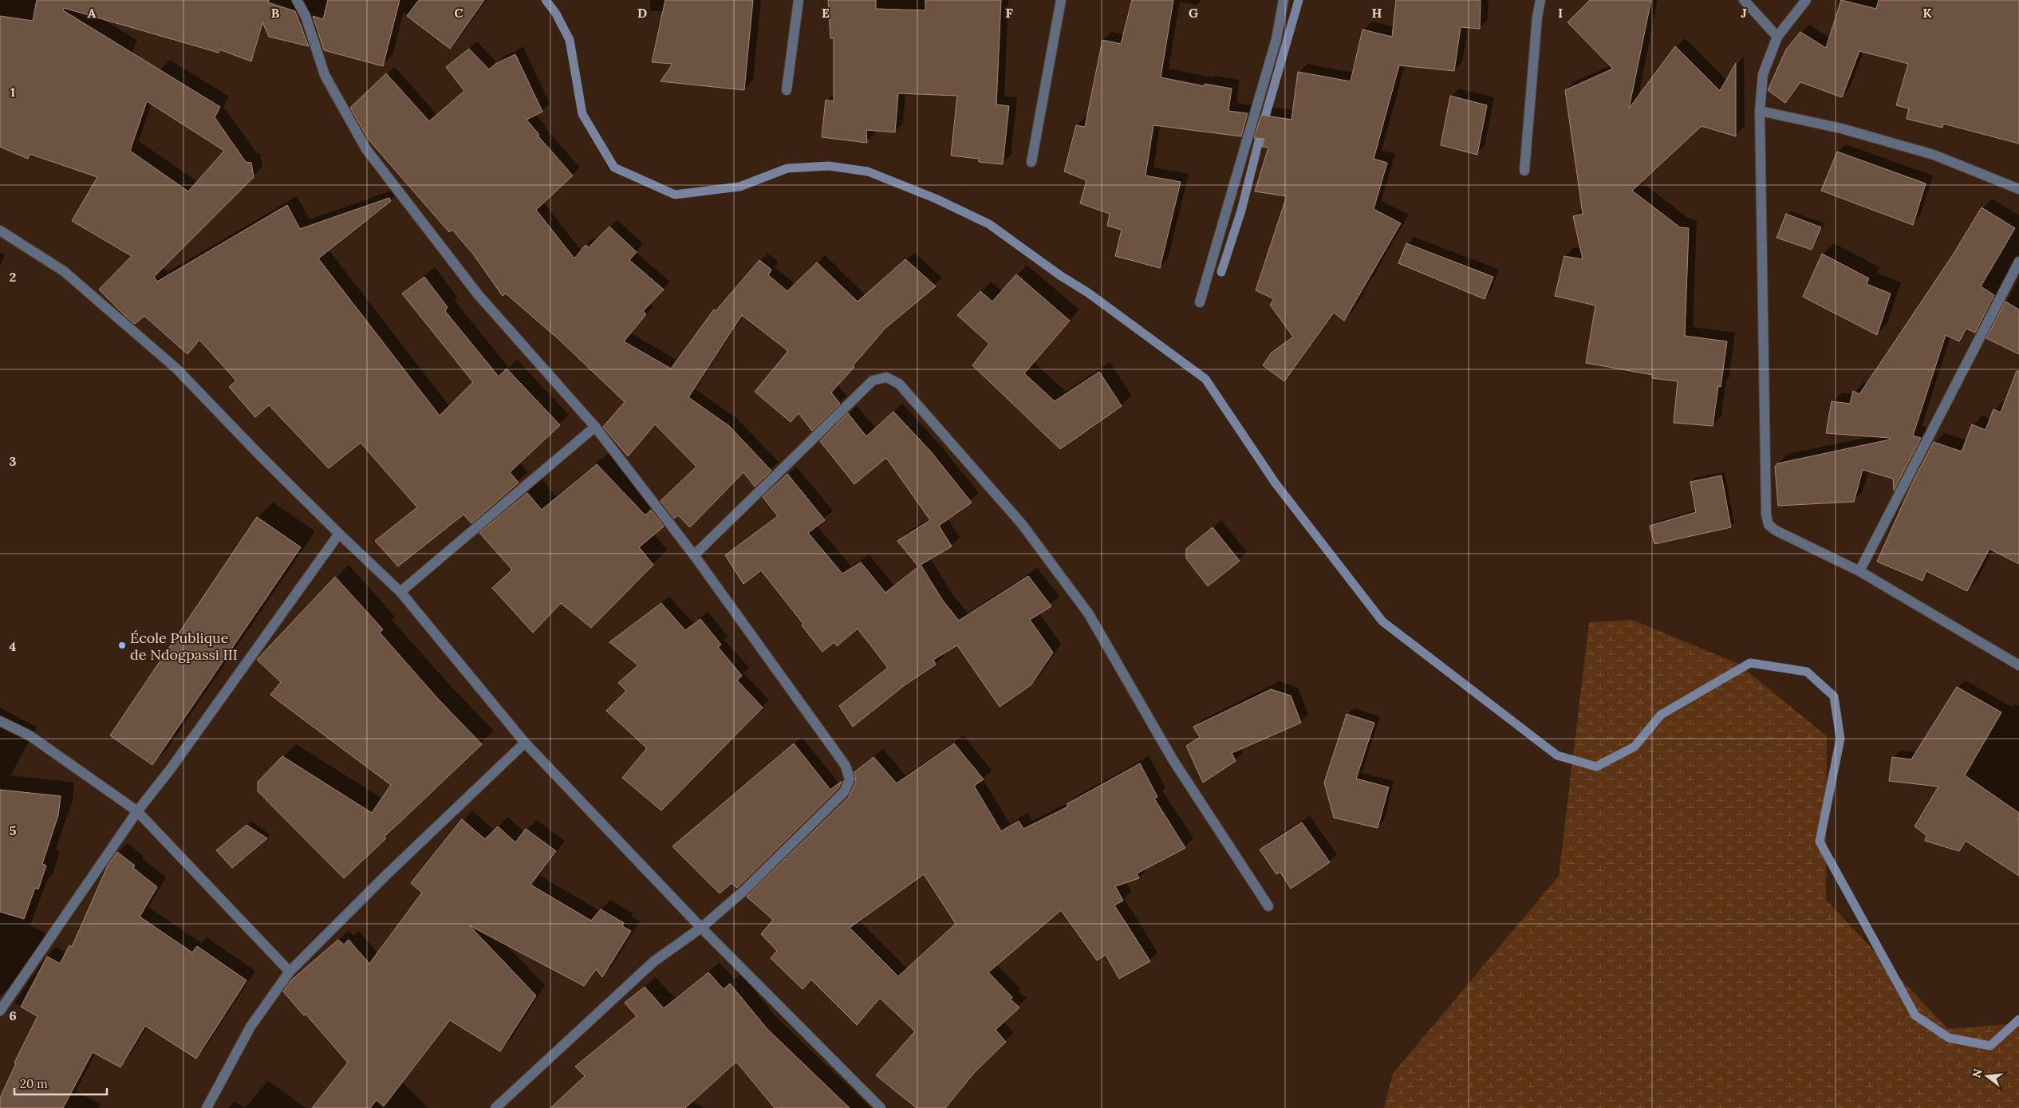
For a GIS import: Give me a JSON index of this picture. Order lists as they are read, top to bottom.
{
  "places": ["École Publique de Ndogpassi III"],
  "scale_bar": "20 m",
  "north": "left",
  "grid": {
    "columns": [
      "A",
      "B",
      "C",
      "D",
      "E",
      "F",
      "G",
      "H",
      "I",
      "J",
      "K"
    ],
    "rows": [
      "1",
      "2",
      "3",
      "4",
      "5",
      "6"
    ]
  }
}
